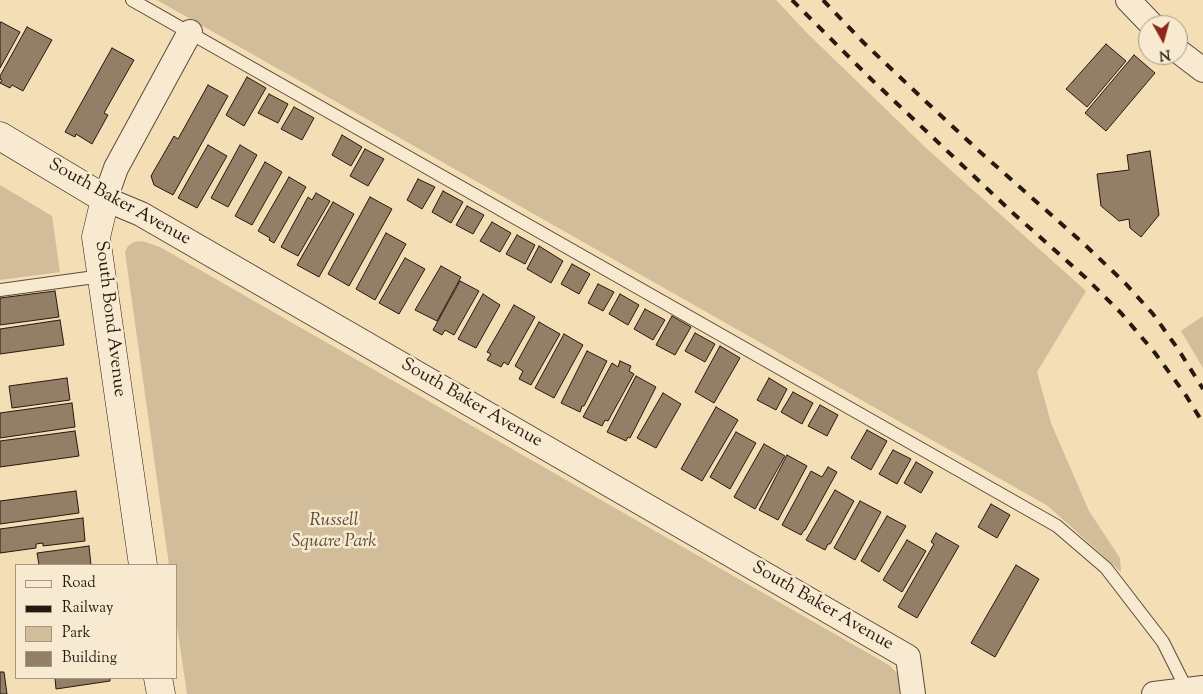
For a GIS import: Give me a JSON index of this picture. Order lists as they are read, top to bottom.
{
  "streets": {
    "street": ["South Baker Avenue", "South Bond Avenue"]
  },
  "crossings": [
    ["South Baker Avenue", "South Bond Avenue"]
  ],
  "parks": ["Russell Square Park"],
  "legend": [
    "Road",
    "Railway",
    "Park",
    "Building"
  ],
  "north": "bottom"
}
